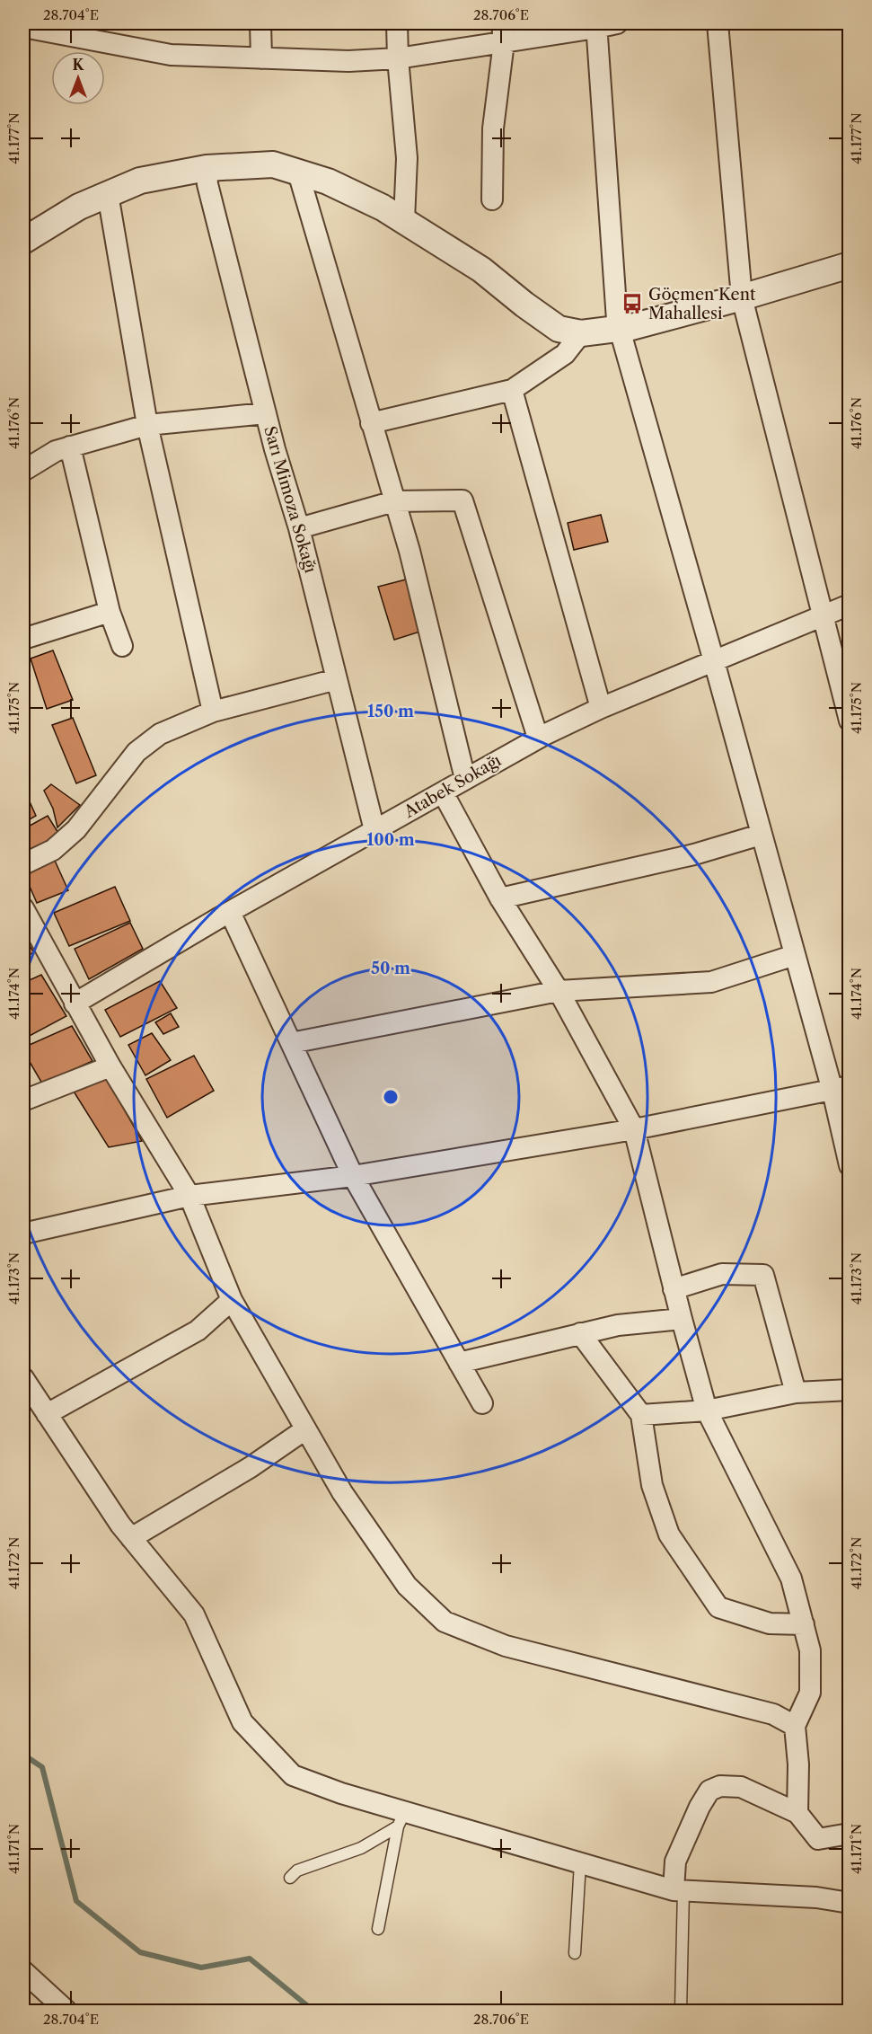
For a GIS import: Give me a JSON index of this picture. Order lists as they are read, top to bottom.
{
  "streets": {
    "street": ["Sarı Mimoza Sokağı", "Atabek Sokağı"]
  },
  "crossings": [
    ["Sarı Mimoza Sokağı", "Atabek Sokağı"]
  ],
  "places": {
    "bus stop": ["Göçmen Kent Mahallesi"]
  },
  "north": "top",
  "coordinates": [
    "28.704°E",
    "28.706°E",
    "41.177°N",
    "41.176°N",
    "41.175°N",
    "41.174°N",
    "41.173°N",
    "41.172°N",
    "41.171°N"
  ],
  "rings": ["150 m", "100 m", "50 m"]
}
